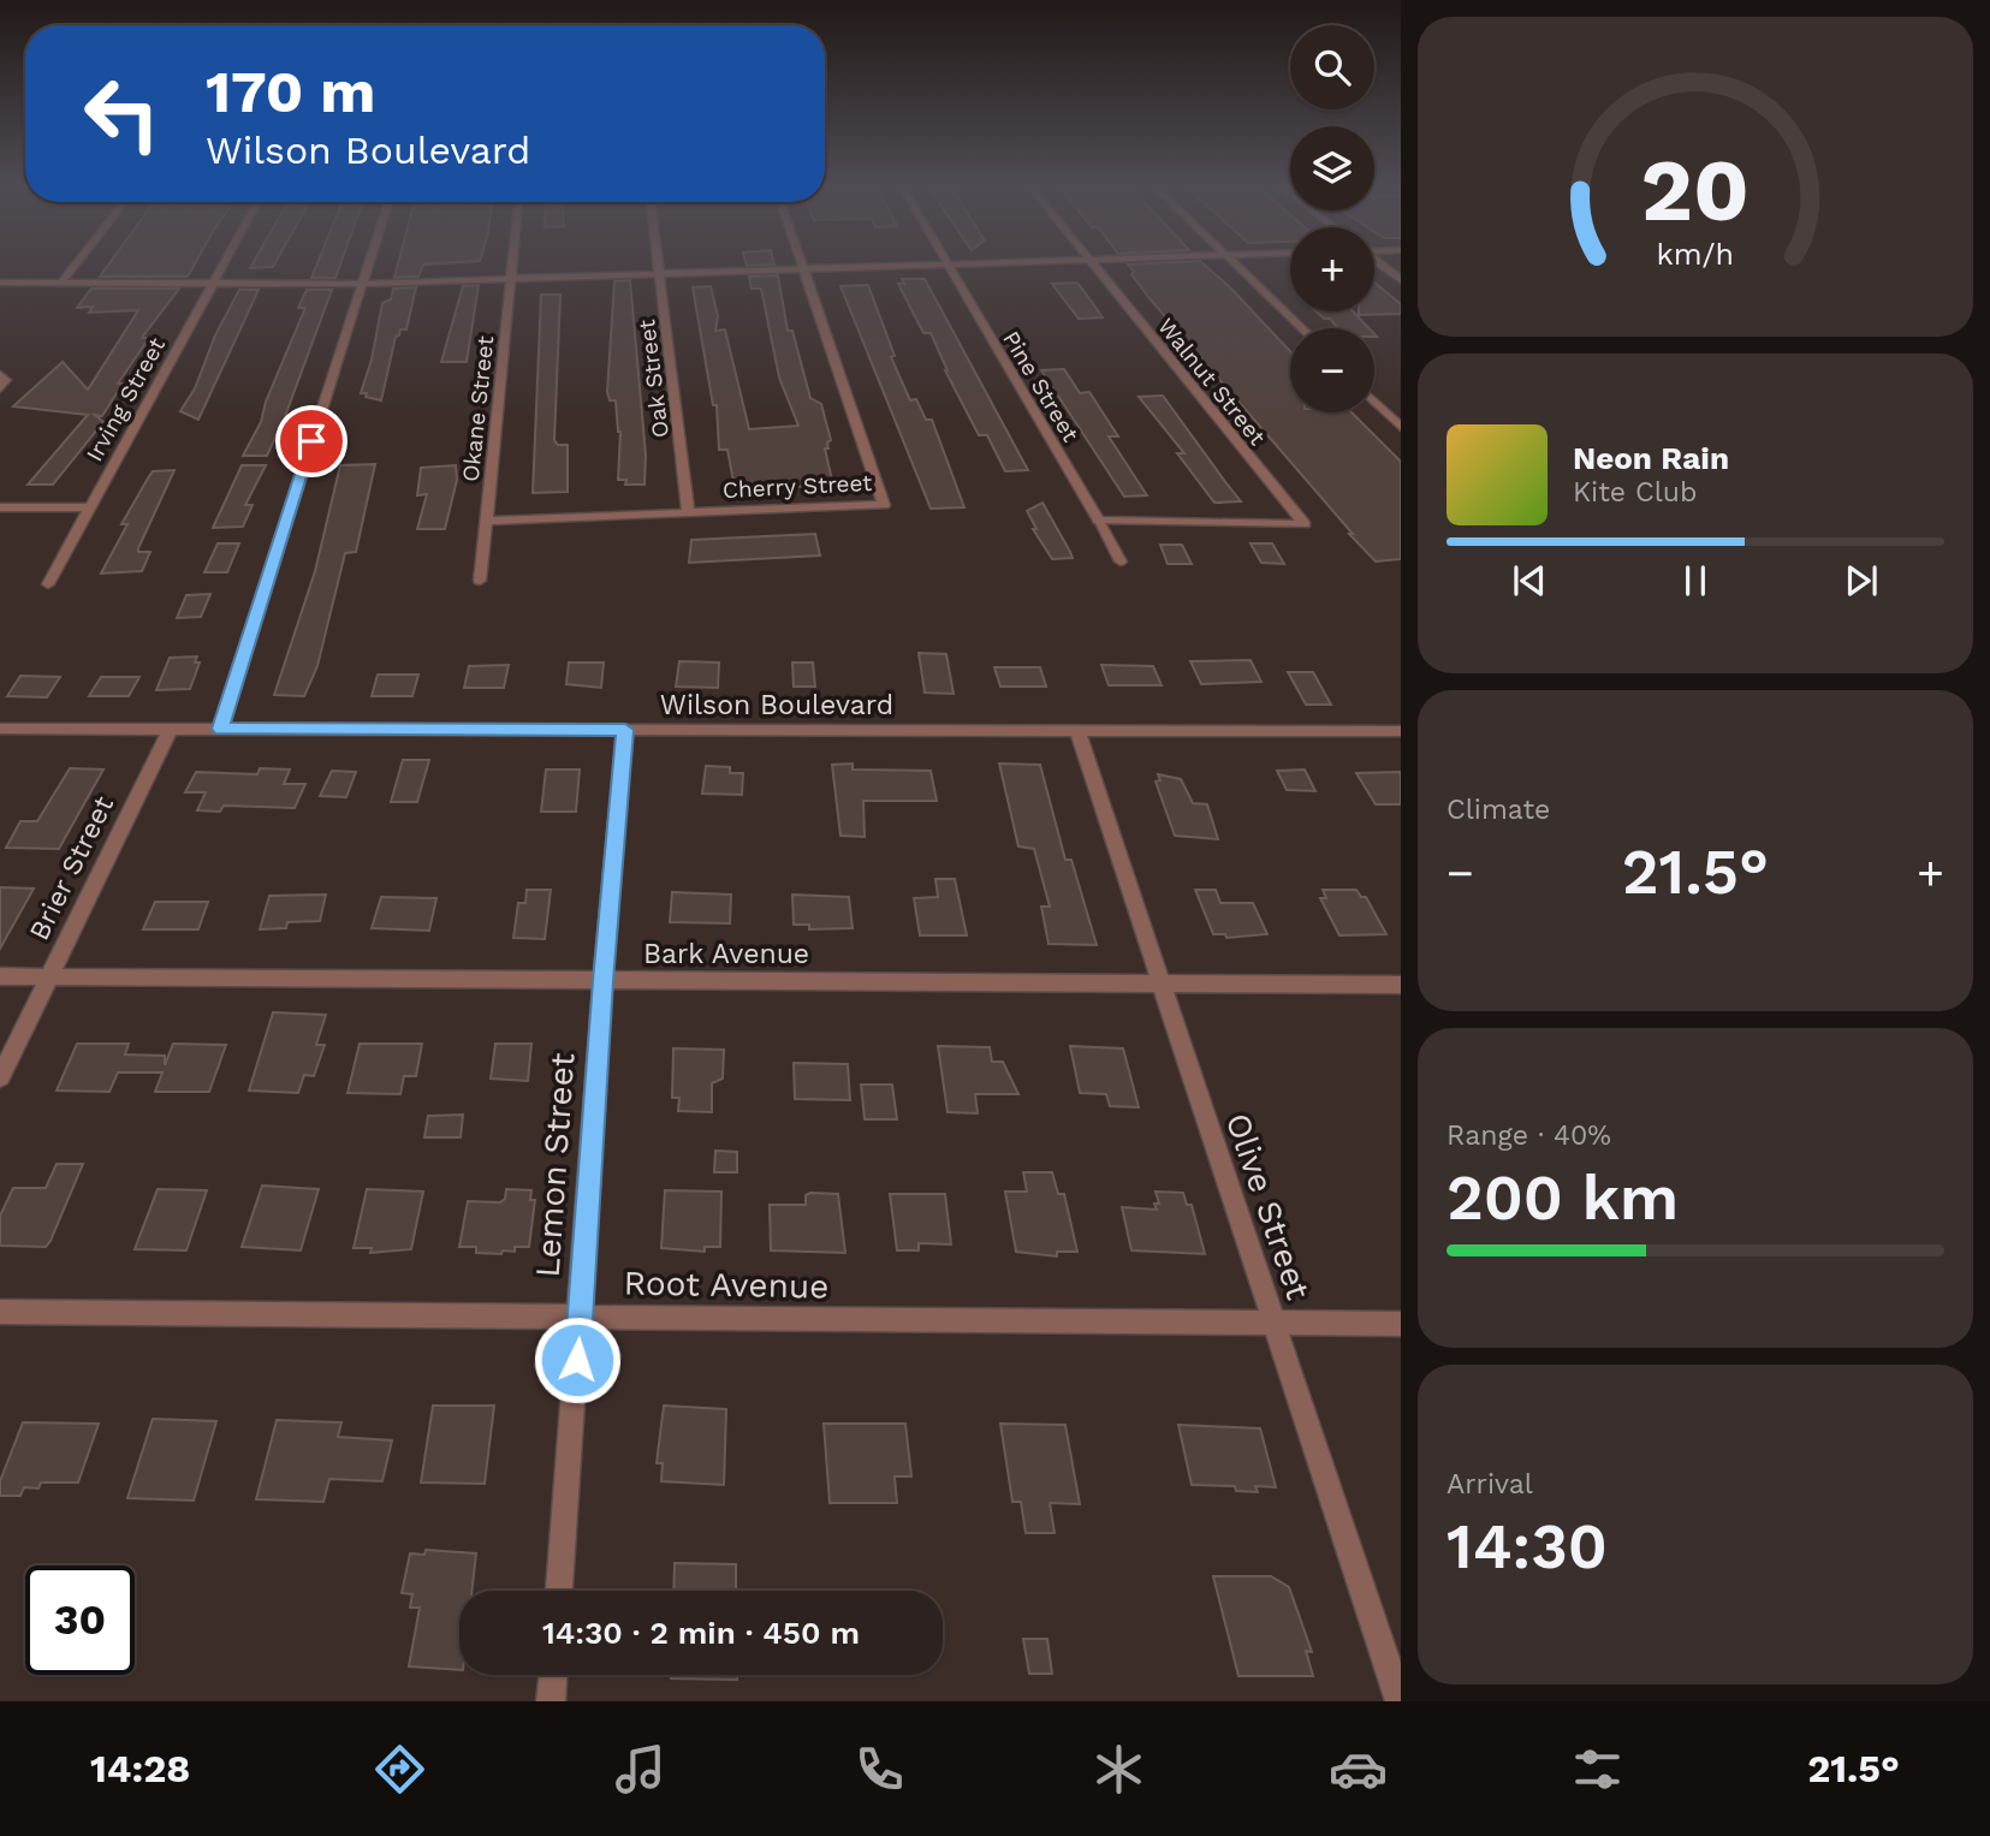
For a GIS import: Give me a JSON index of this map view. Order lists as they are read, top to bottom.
{
  "streets": {
    "street": [
      "Oak Street",
      "Walnut Street",
      "Pine Street",
      "Irving Street",
      "Okane Street",
      "Cherry Street",
      "Wilson Boulevard",
      "Brier Street",
      "Bark Avenue",
      "Lemon Street",
      "Olive Street",
      "Root Avenue"
    ]
  },
  "crossings": [
    ["Oak Street", "Cherry Street"],
    ["Walnut Street", "Pine Street"],
    ["Okane Street", "Cherry Street"],
    ["Wilson Boulevard", "Brier Street"],
    ["Wilson Boulevard", "Lemon Street"],
    ["Wilson Boulevard", "Olive Street"],
    ["Brier Street", "Bark Avenue"],
    ["Bark Avenue", "Lemon Street"],
    ["Bark Avenue", "Olive Street"],
    ["Lemon Street", "Root Avenue"],
    ["Olive Street", "Root Avenue"]
  ],
  "page": {
    "map_buttons": ["+", "−"],
    "turn": ["170 m", "Wilson Boulevard"],
    "song": ["Neon Rain", "Kite Club"],
    "tile": [
      "Climate",
      ["Range · 40%", "200 km"],
      ["Arrival", "14:30"]
    ],
    "heat": ["−", "21.5°", "+"],
    "limit": "30",
    "trip": "14:30 · 2 min · 450 m",
    "tabs": ["14:28", "21.5°"],
    "gauge": ["20", "km/h"]
  }
}
